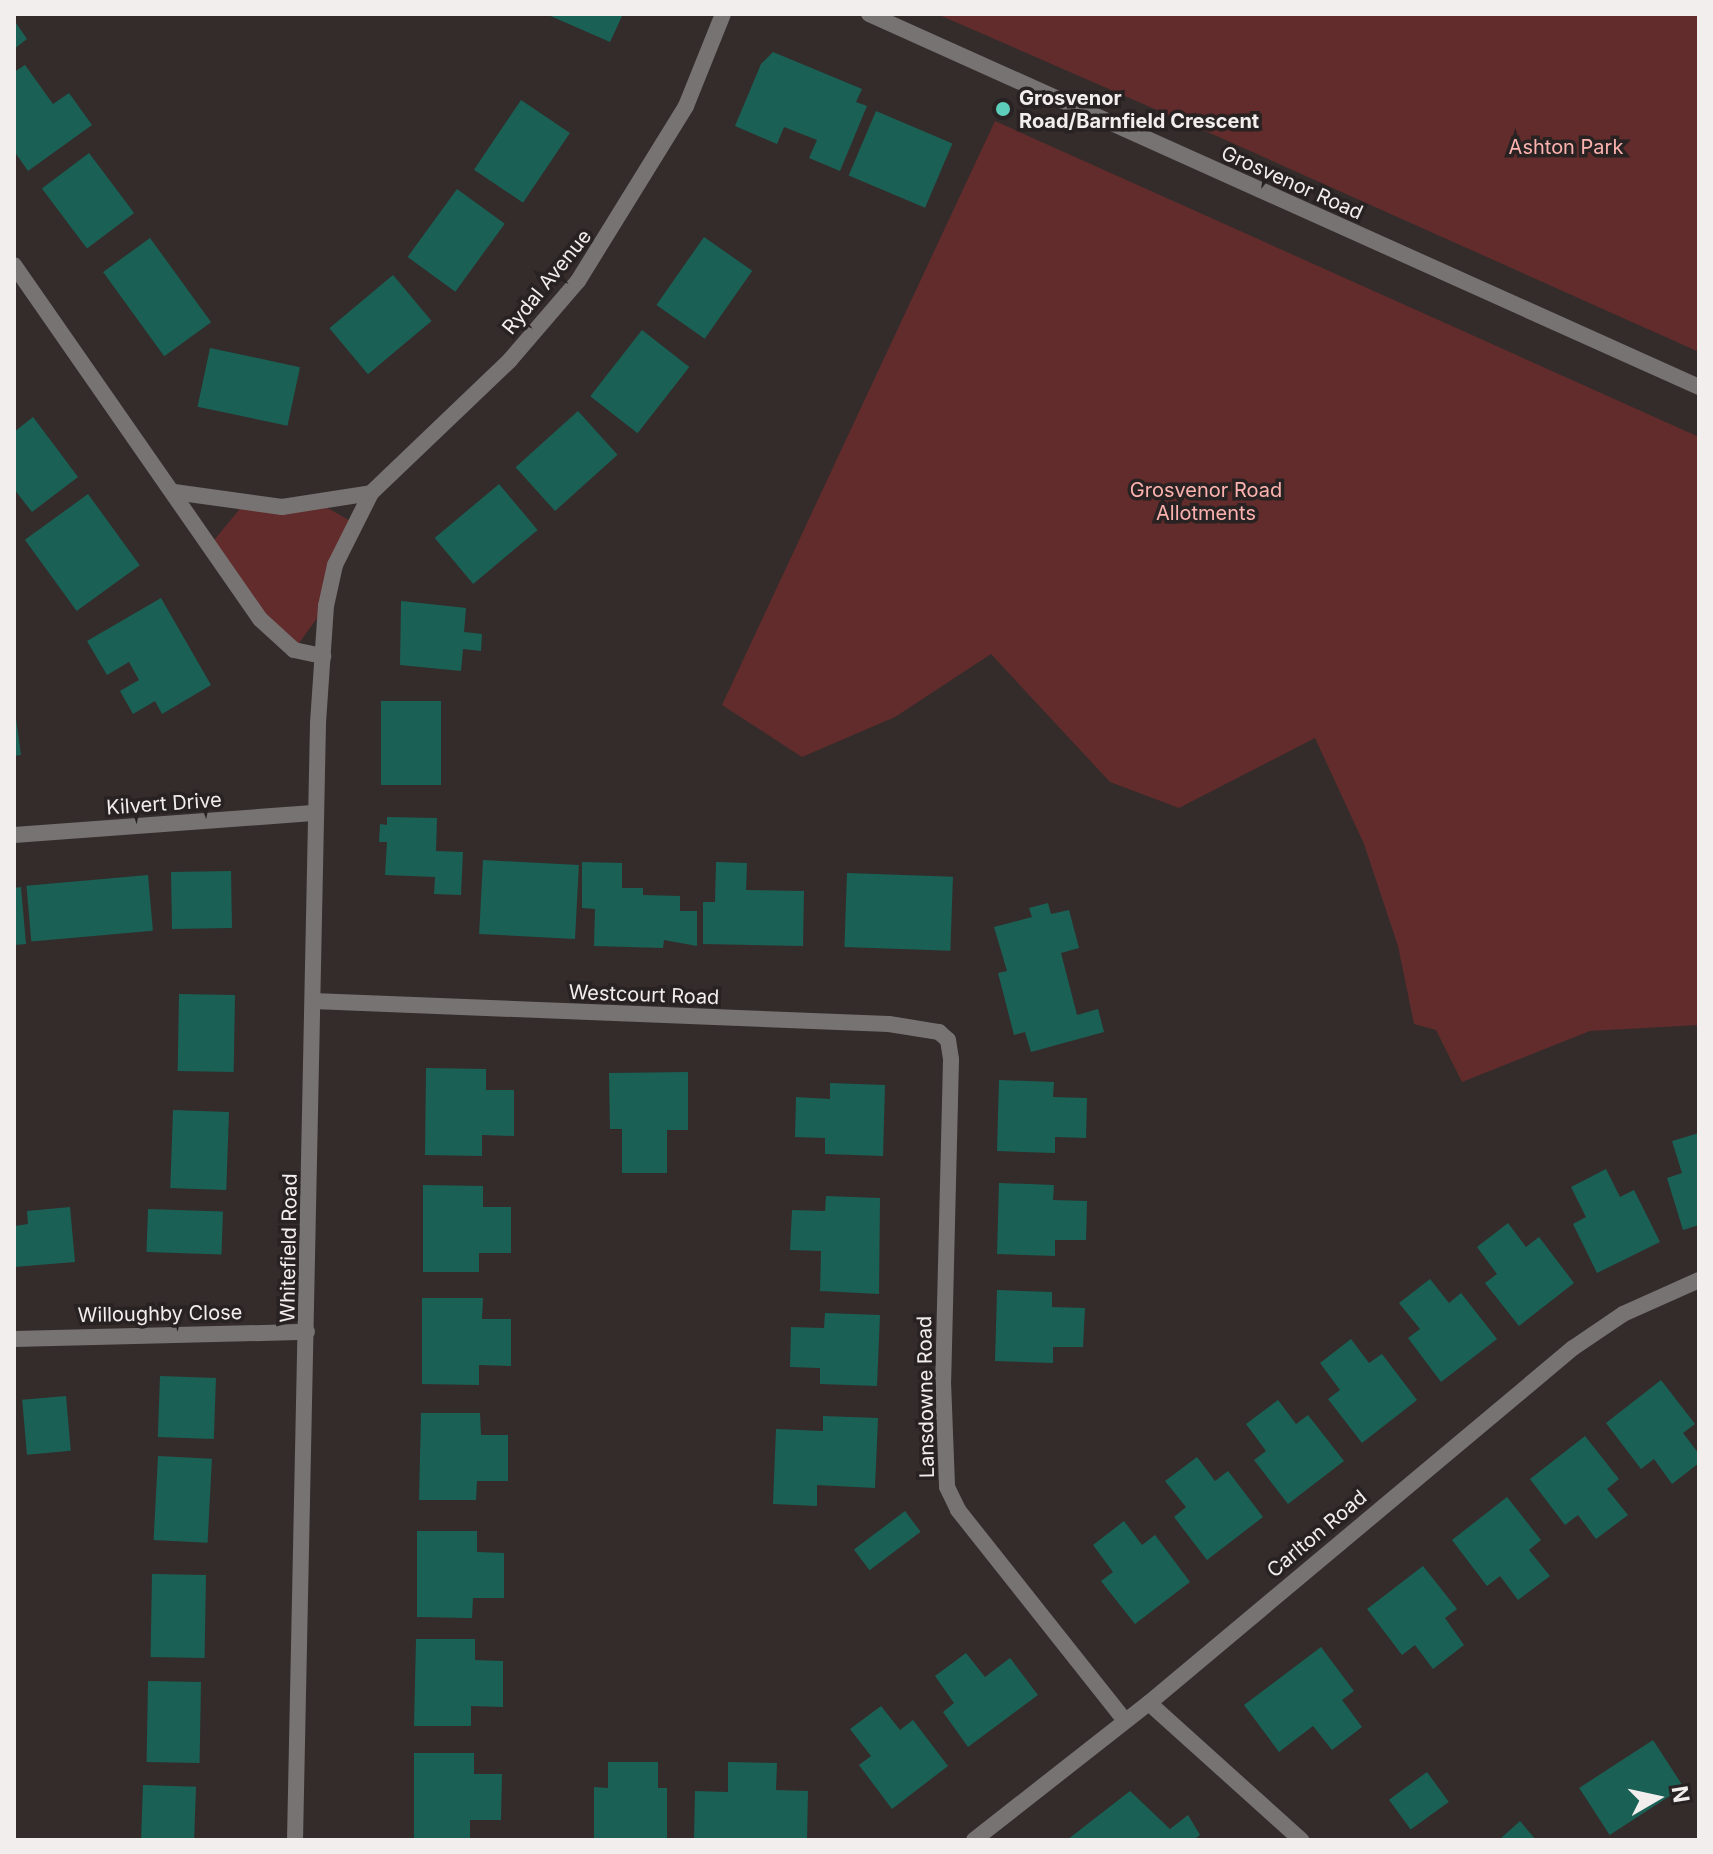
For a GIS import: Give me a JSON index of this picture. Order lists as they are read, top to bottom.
{
  "streets": {
    "street": [
      "Grosvenor Road",
      "Rydal Avenue",
      "Kilvert Drive",
      "Westcourt Road",
      "Whitefield Road",
      "Willoughby Close",
      "Lansdowne Road",
      "Carlton Road"
    ]
  },
  "crossings": [
    ["Rydal Avenue", "Whitefield Road"],
    ["Kilvert Drive", "Whitefield Road"],
    ["Westcourt Road", "Whitefield Road"],
    ["Westcourt Road", "Lansdowne Road"],
    ["Whitefield Road", "Willoughby Close"],
    ["Lansdowne Road", "Carlton Road"]
  ],
  "parks": ["Ashton Park", "Grosvenor Road Allotments"],
  "places": ["Grosvenor Road/Barnfield Crescent"],
  "north": "right"
}
